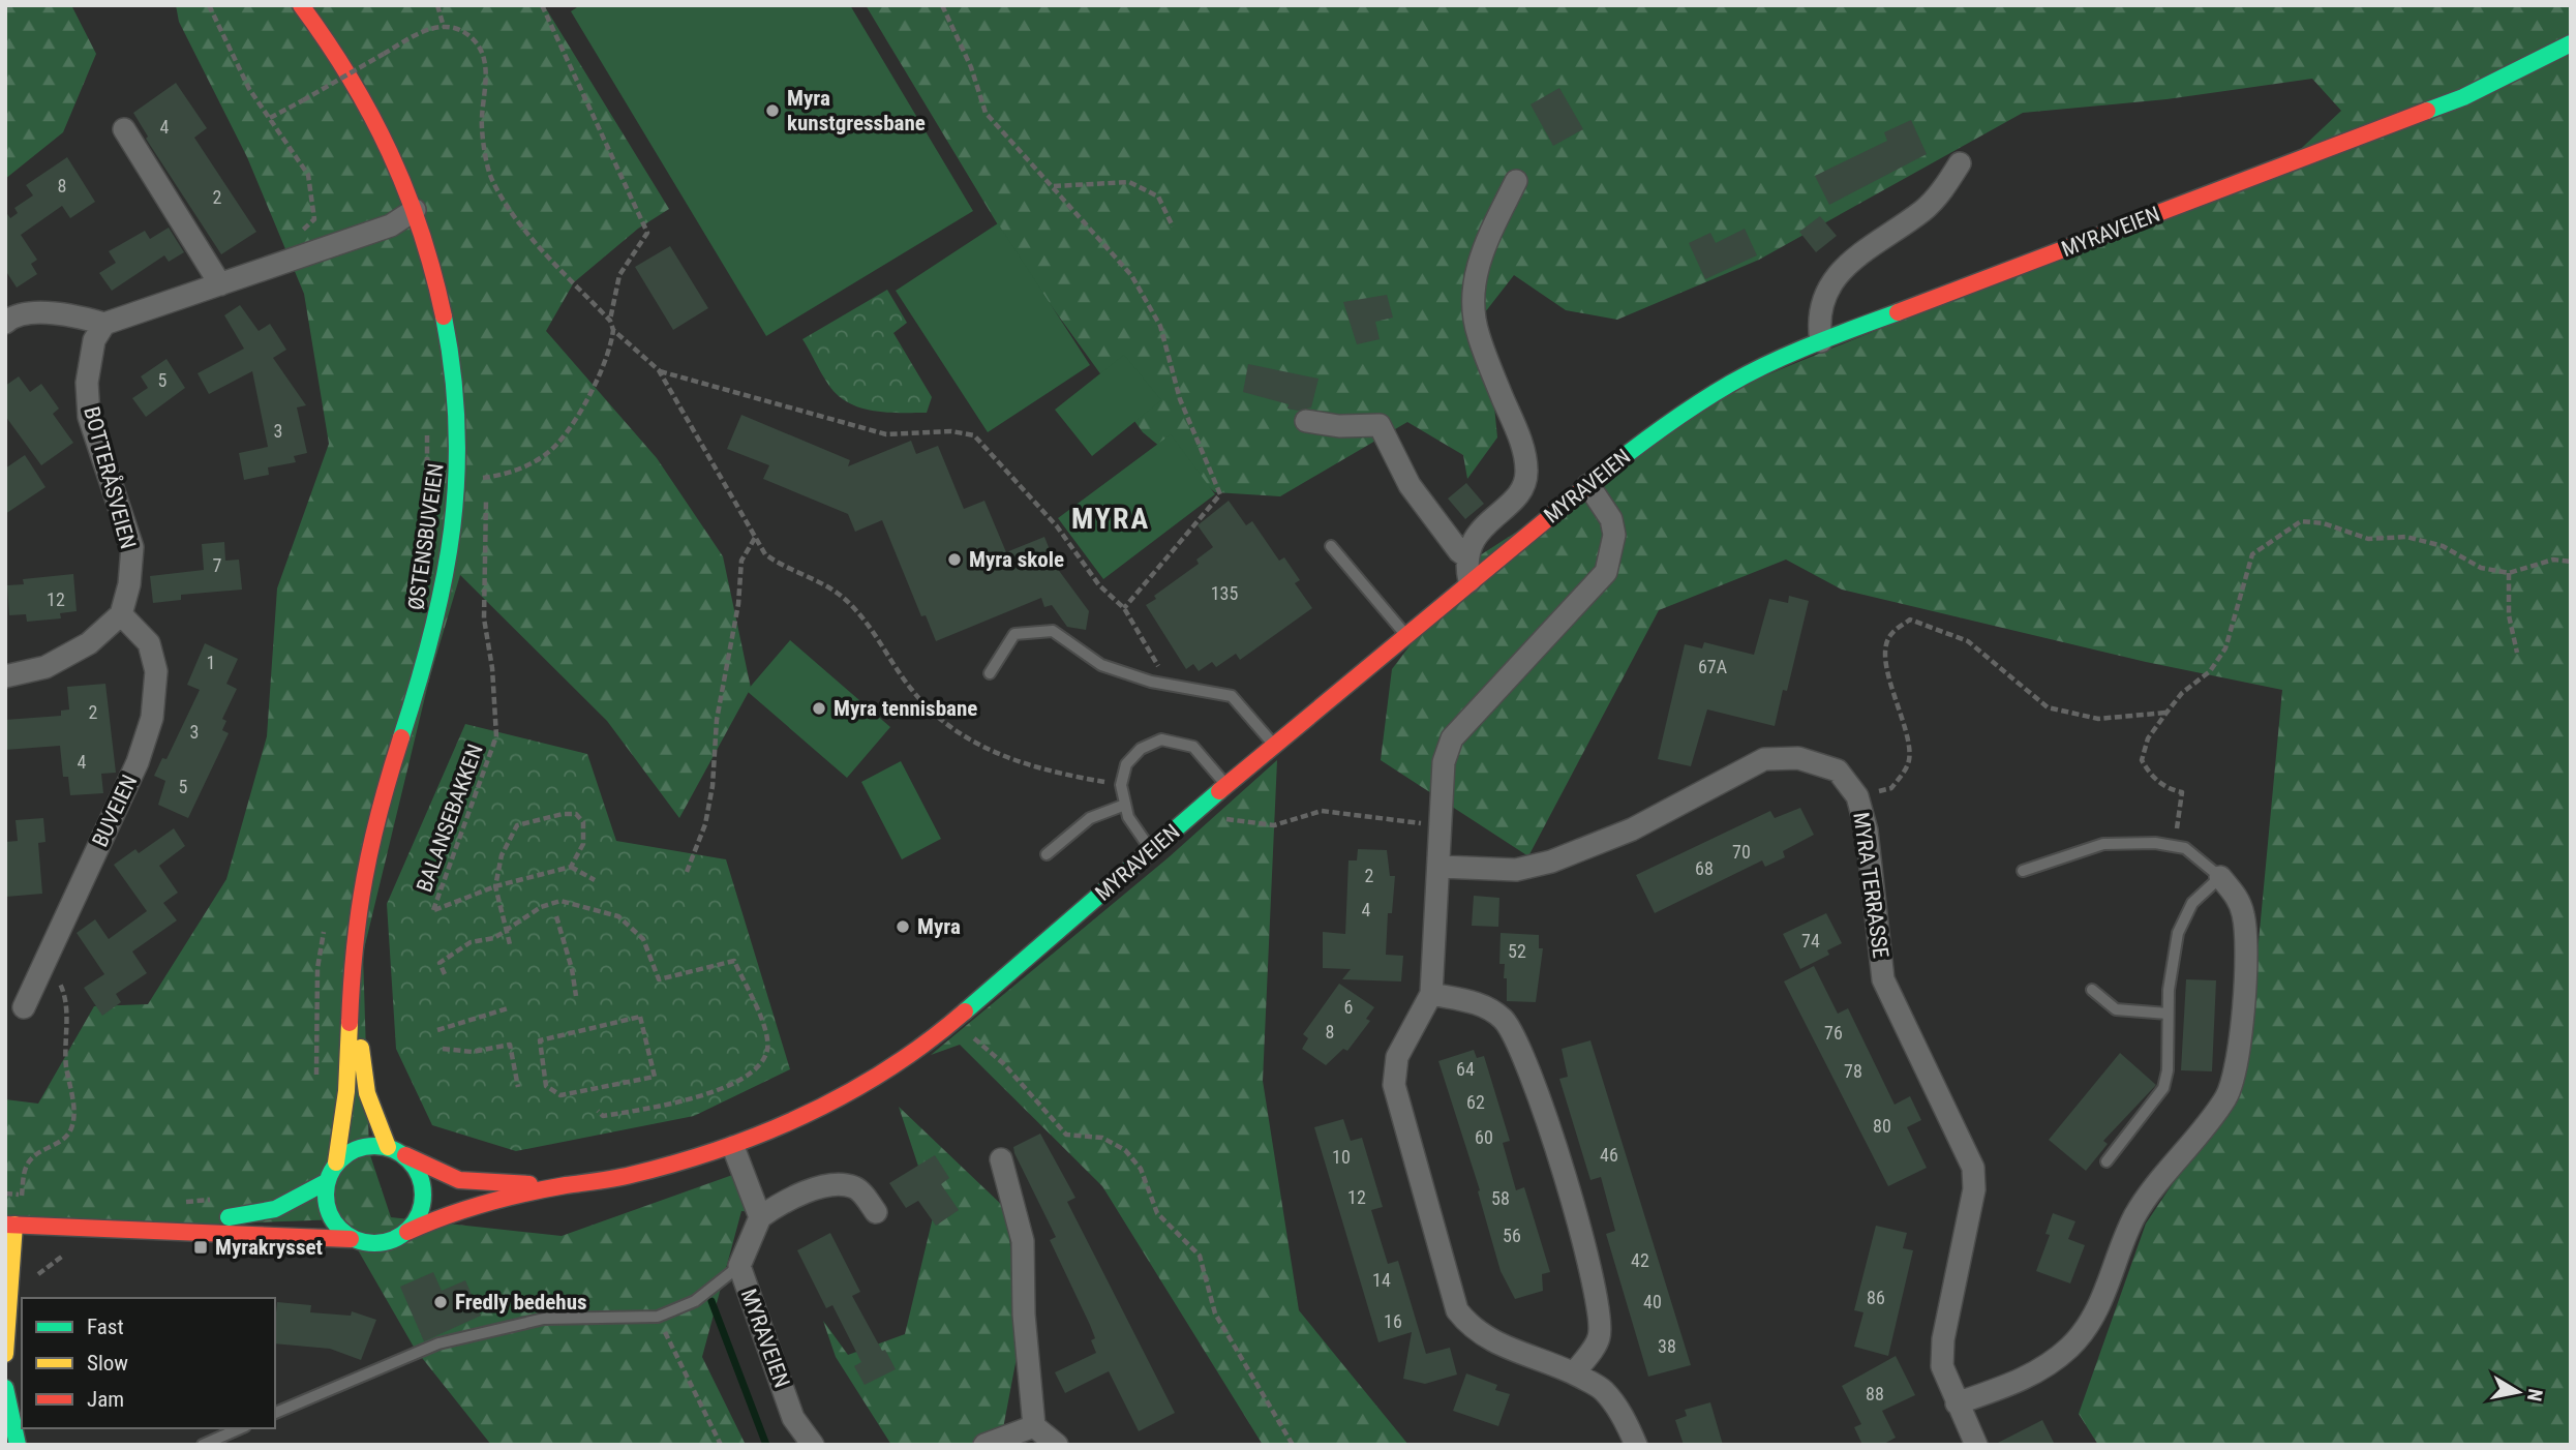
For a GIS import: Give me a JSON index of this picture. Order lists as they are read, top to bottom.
{
  "streets": {
    "main road": ["MYRAVEIEN", "ØSTENSBUVEIEN"],
    "street": ["BOTTERÅSVEIEN", "BUVEIEN", "MYRA TERRASSE"],
    "path": ["BALANSEBAKKEN"]
  },
  "crossings": [
    ["MYRAVEIEN", "ØSTENSBUVEIEN"],
    ["BOTTERÅSVEIEN", "BUVEIEN"]
  ],
  "districts": ["MYRA"],
  "places": {
    "other": [
      "Myra kunstgressbane",
      "Myra skole",
      "Myra tennisbane",
      "Myra",
      "Fredly bedehus"
    ],
    "transit": ["Myrakrysset"]
  },
  "house_numbers": [
    "4",
    "8",
    "2",
    "5",
    "3",
    "7",
    "135",
    "12",
    "1",
    "67A",
    "2",
    "3",
    "4",
    "5",
    "70",
    "68",
    "2",
    "4",
    "74",
    "52",
    "6",
    "8",
    "76",
    "64",
    "78",
    "62",
    "80",
    "60",
    "46",
    "10",
    "12",
    "58",
    "56",
    "42",
    "14",
    "86",
    "40",
    "16",
    "38",
    "88"
  ],
  "legend": ["Fast", "Slow", "Jam"],
  "north": "right"
}
